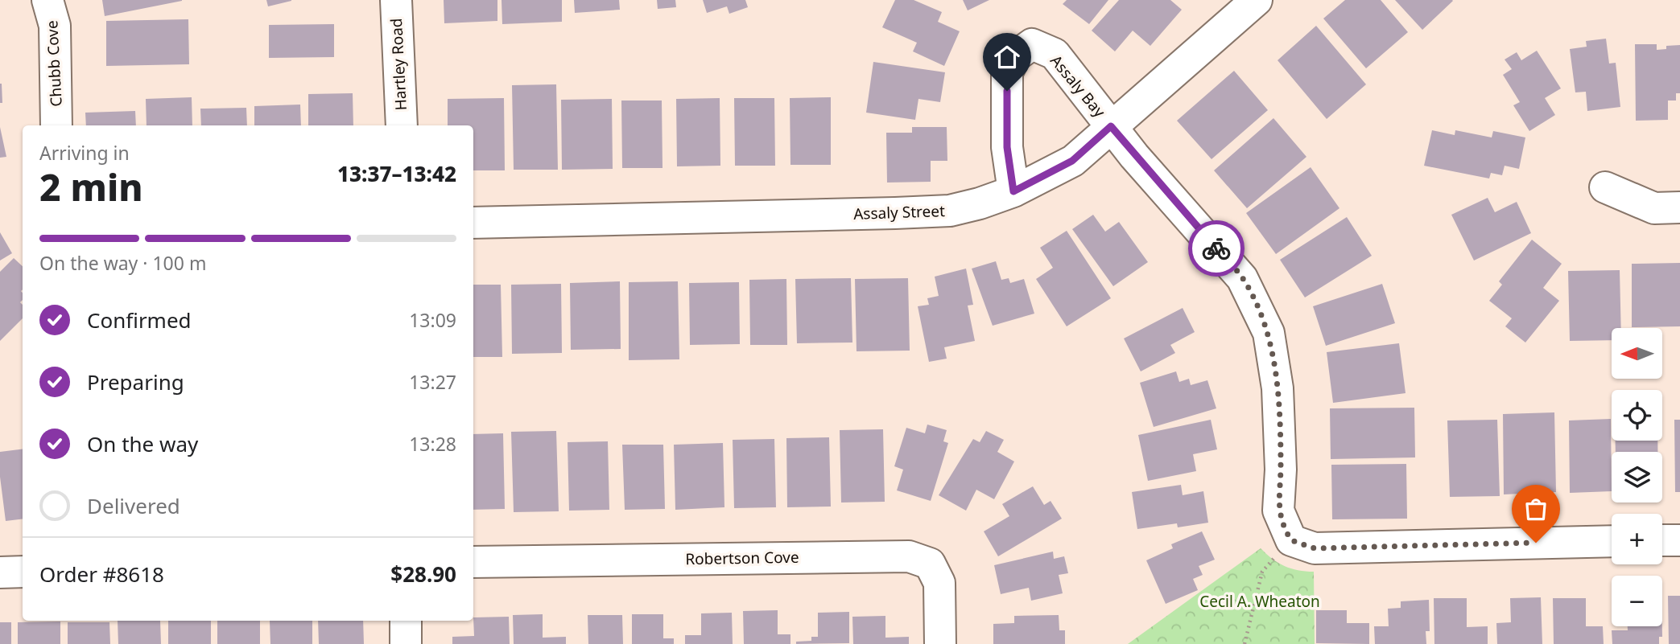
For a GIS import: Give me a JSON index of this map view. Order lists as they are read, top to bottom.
{
  "streets": {
    "street": [
      "Chubb Cove",
      "Hartley Road",
      "Assaly Bay",
      "Assaly Street",
      "Robertson Cove"
    ]
  },
  "crossings": [
    ["Assaly Bay", "Assaly Street"]
  ],
  "parks": ["Cecil A. Wheaton"],
  "north": "left",
  "page": {
    "heading": ["2 min", "Arriving in", "13:37–13:42"],
    "panel": ["Order #8618", "$28.90"],
    "bar": "On the way · 100 m",
    "list": [
      ["Confirmed", "13:09"],
      ["Preparing", "13:27"],
      ["On the way", "13:28"],
      "Delivered"
    ],
    "map_buttons": ["+", "−"]
  }
}
